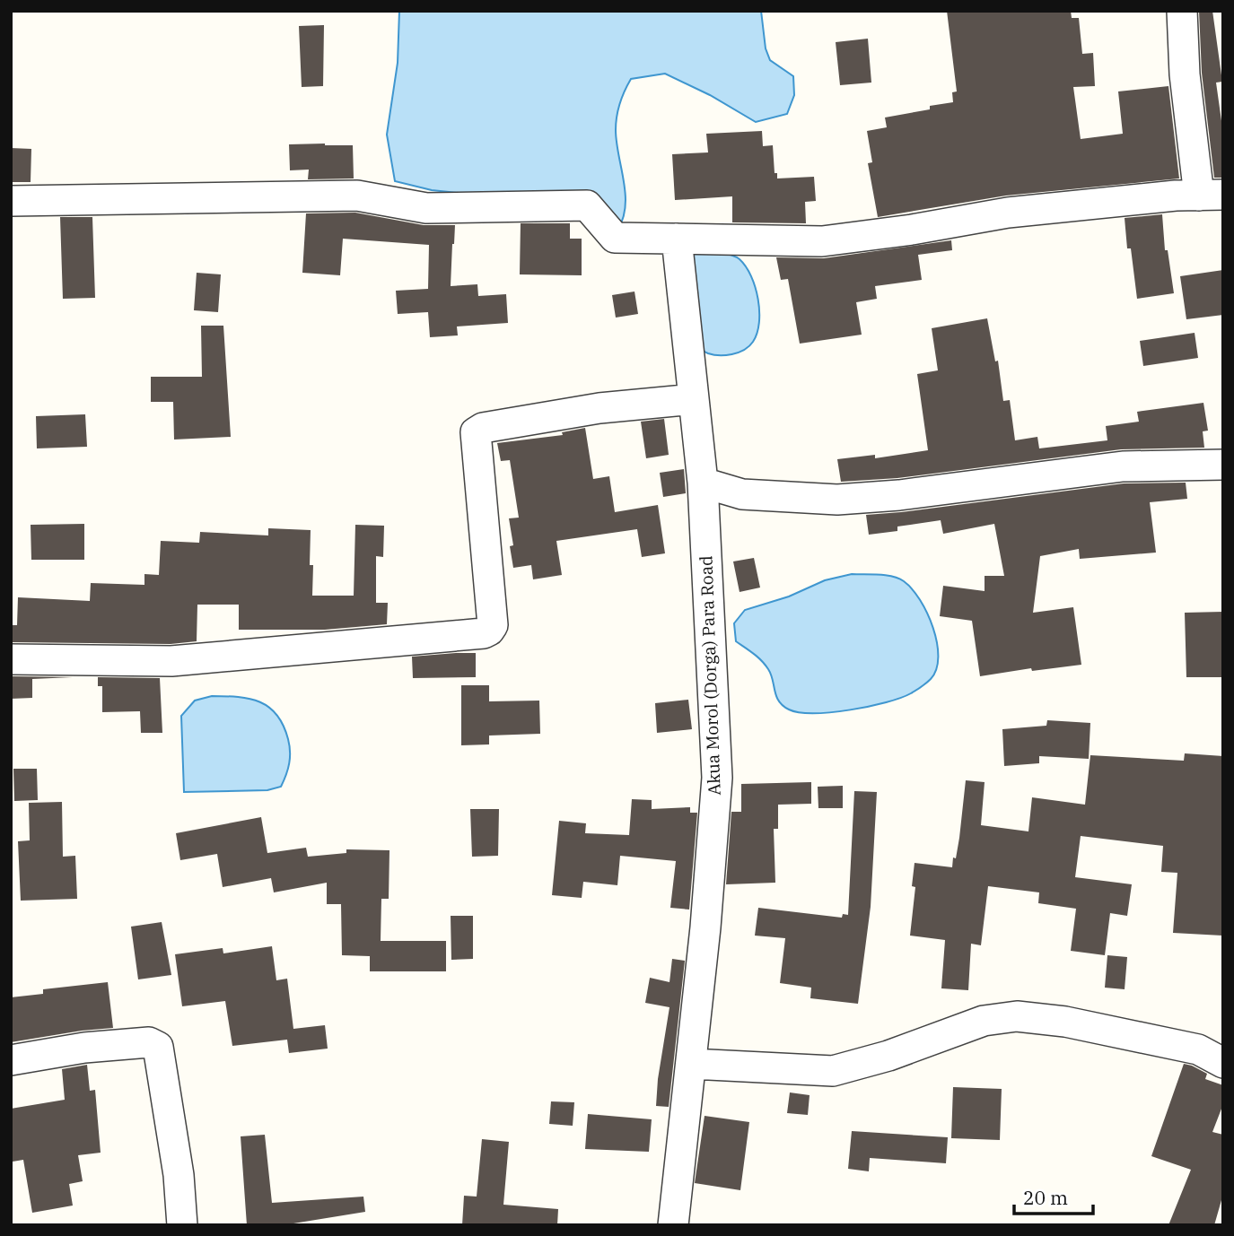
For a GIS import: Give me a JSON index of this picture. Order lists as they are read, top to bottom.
{
  "streets": {
    "street": ["Akua Morol (Dorga) Para Road"]
  },
  "scale_bar": "20 m"
}
